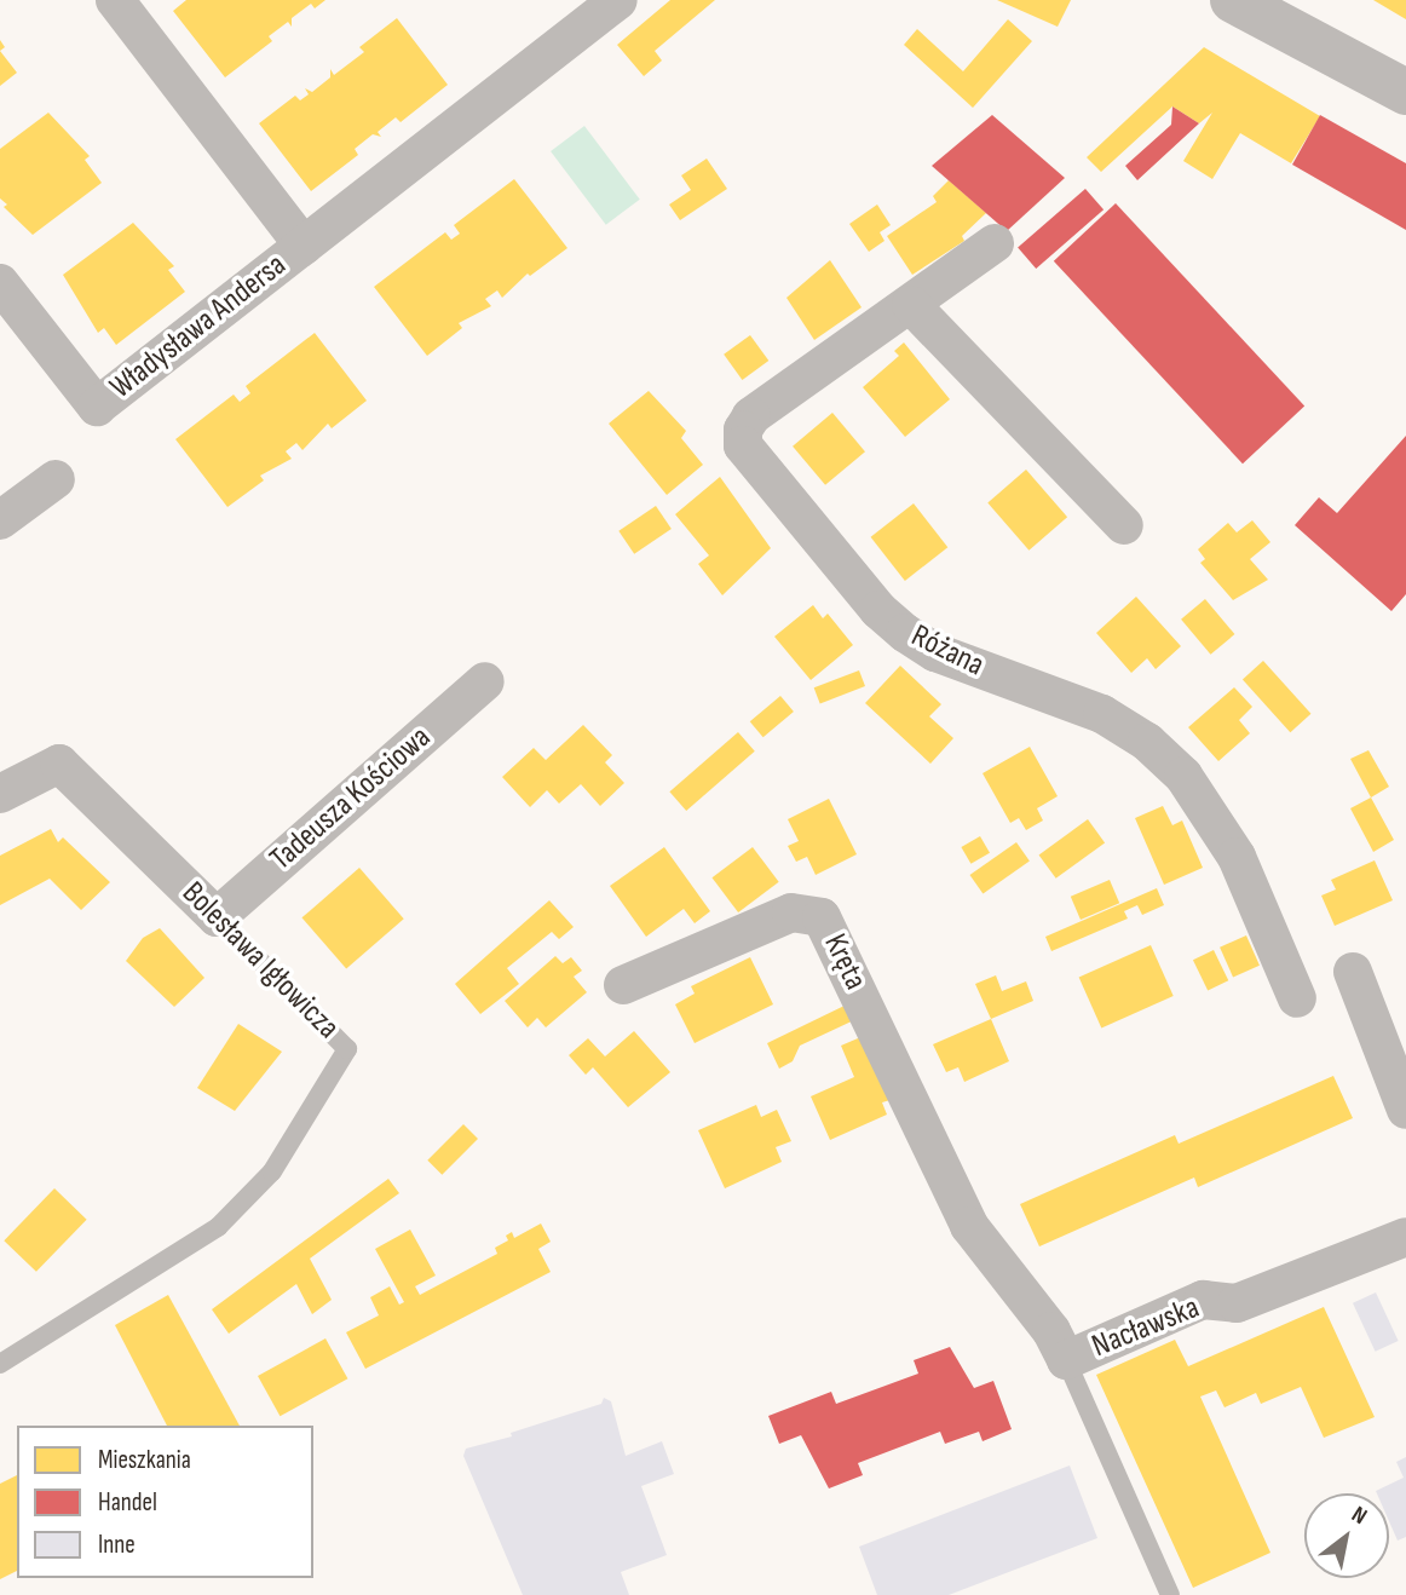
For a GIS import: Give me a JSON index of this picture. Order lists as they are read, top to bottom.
{
  "streets": {
    "street": [
      "Władysława Andersa",
      "Różana",
      "Tadeusza Kościowa",
      "Bolesława Igłowicza",
      "Kręta",
      "Nacławska"
    ]
  },
  "crossings": [
    ["Tadeusza Kościowa", "Bolesława Igłowicza"],
    ["Kręta", "Nacławska"]
  ],
  "legend": ["Mieszkania", "Handel", "Inne"],
  "north": "top right"
}
